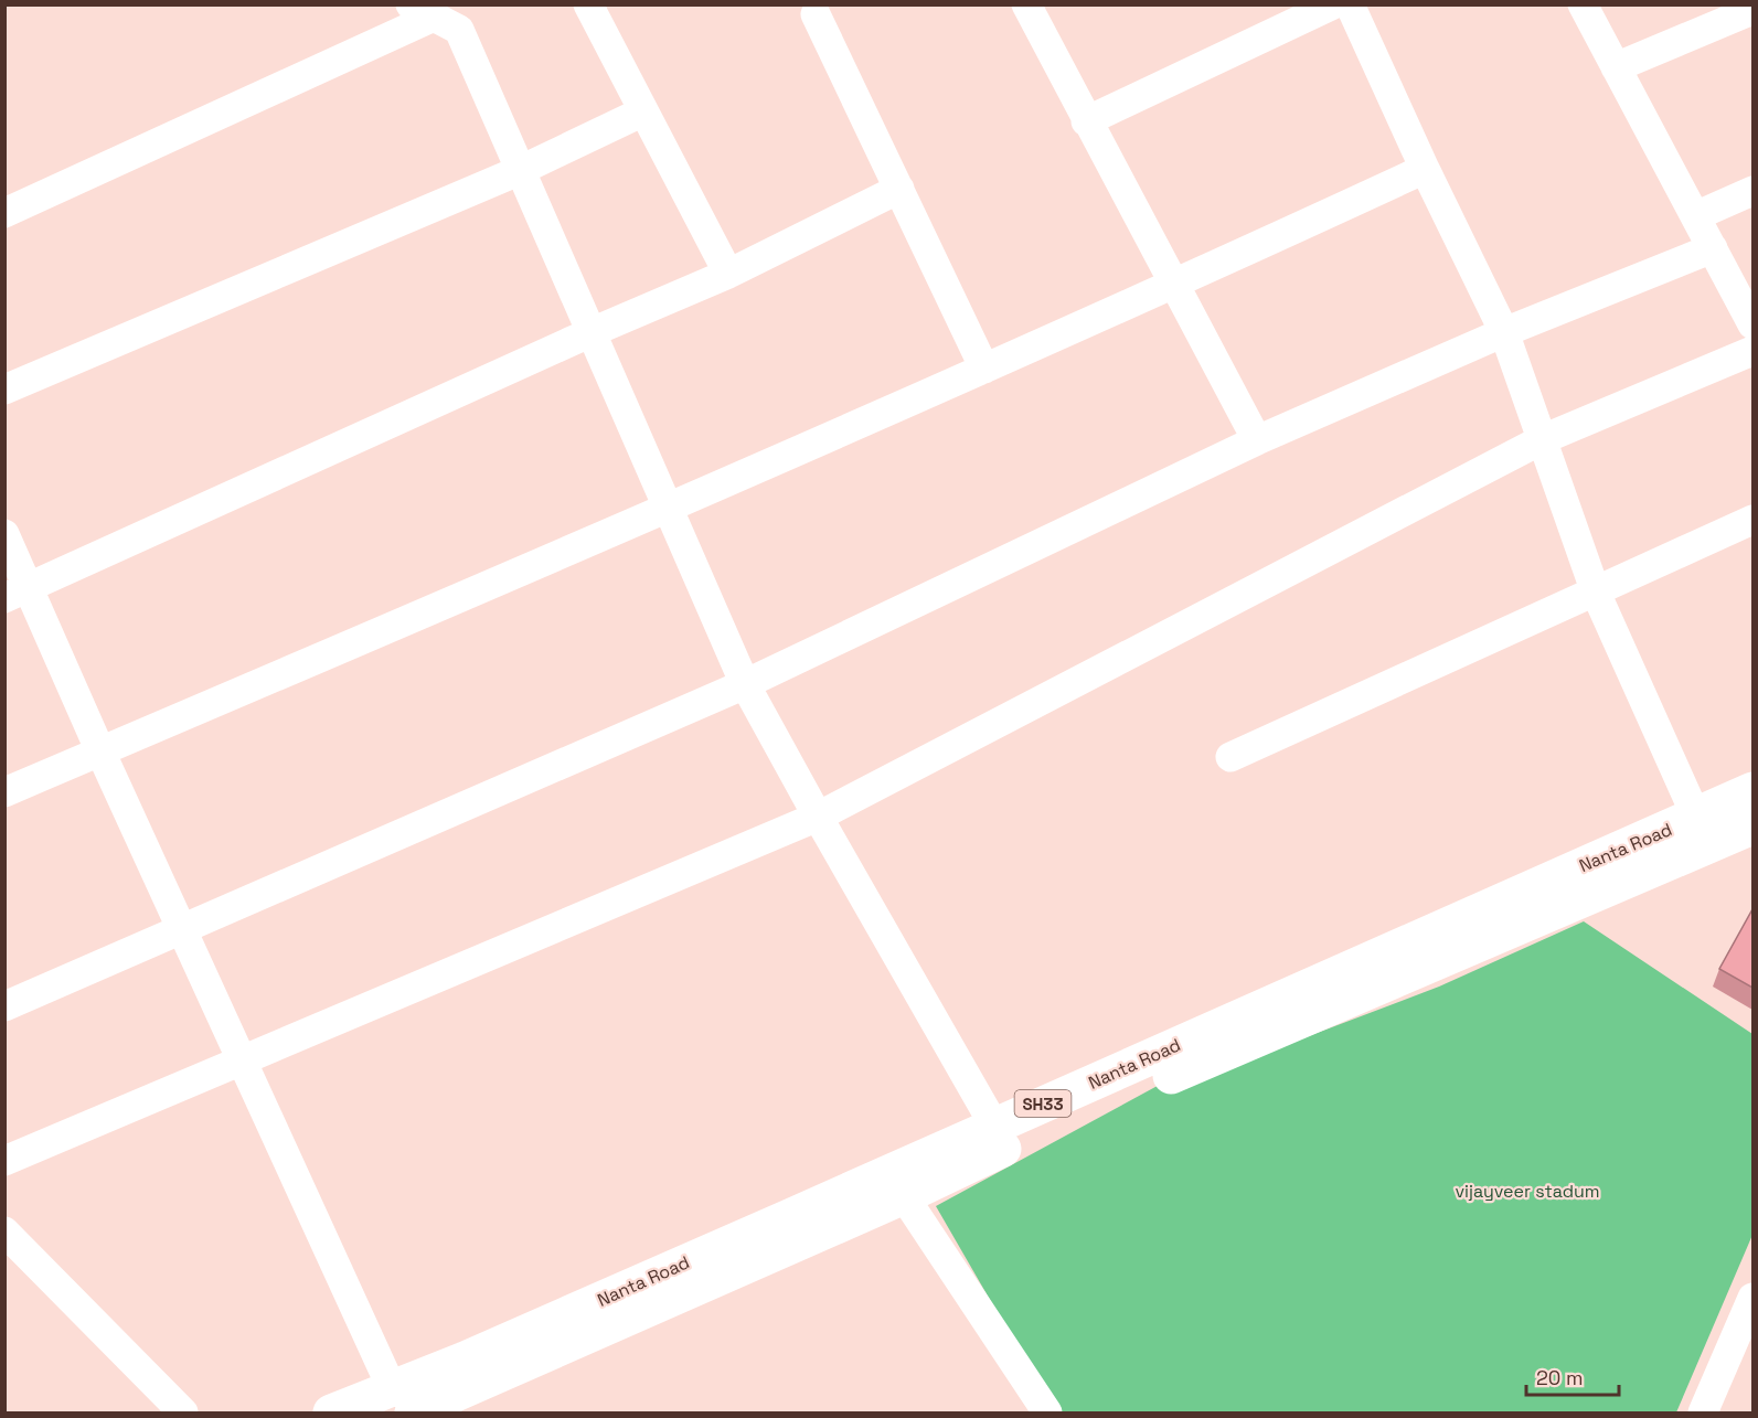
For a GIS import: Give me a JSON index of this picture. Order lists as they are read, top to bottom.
{
  "streets": {
    "main road": ["Nanta Road", "SH33"]
  },
  "parks": ["vijayveer stadum"],
  "scale_bar": "20 m"
}
